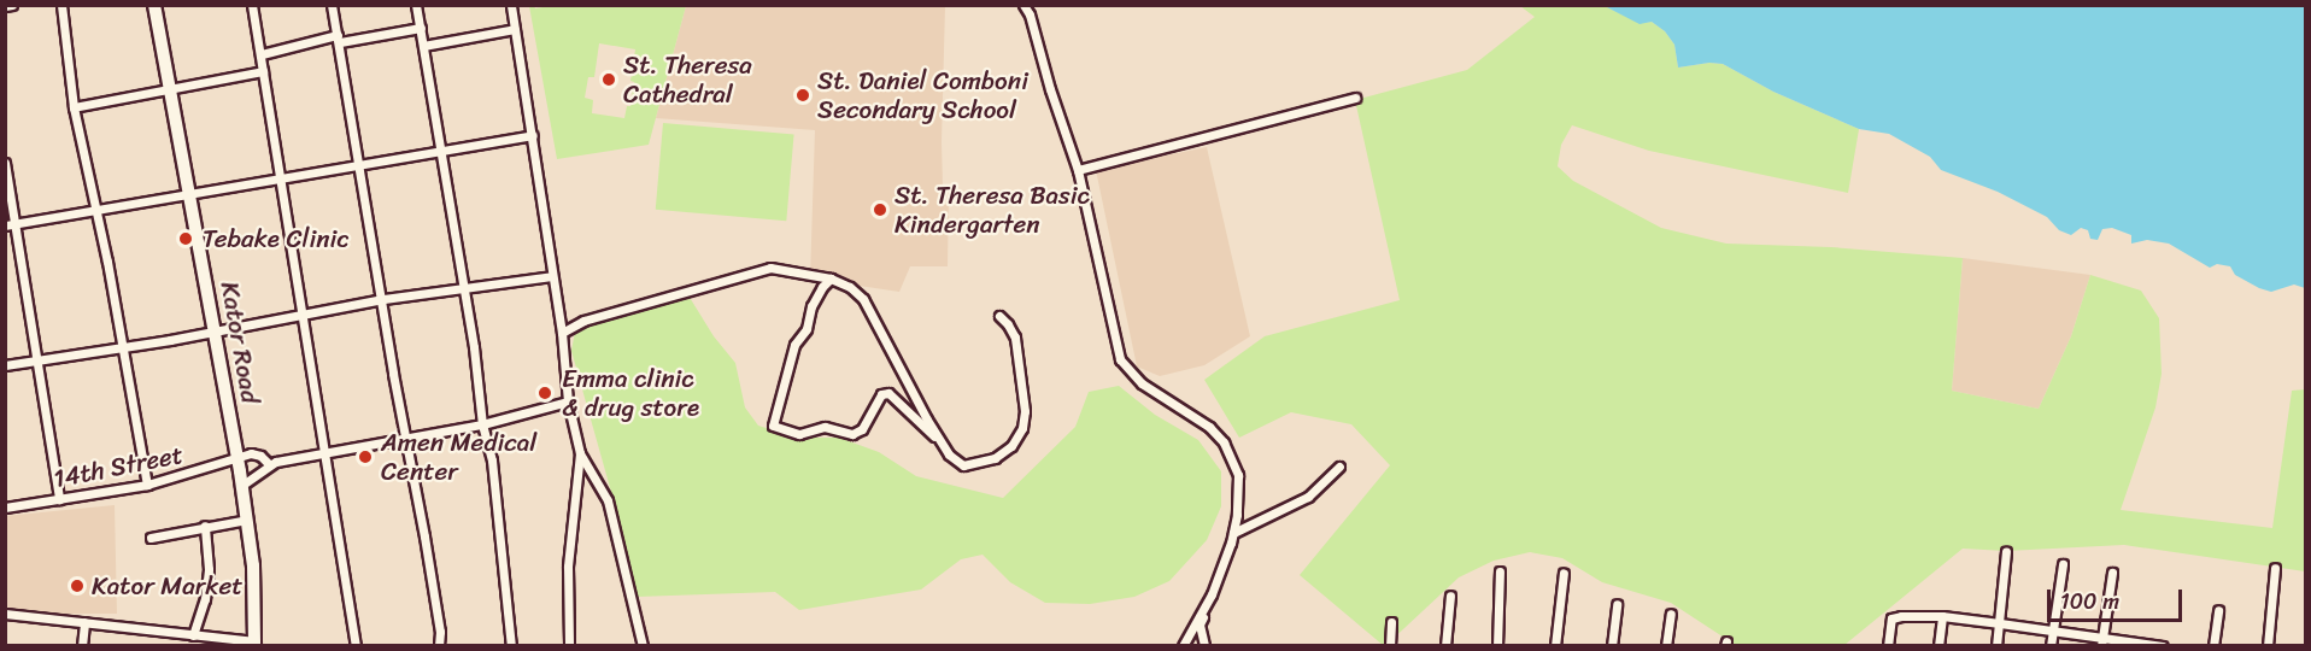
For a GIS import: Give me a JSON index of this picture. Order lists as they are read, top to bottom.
{
  "streets": {
    "main road": ["Kator Road"],
    "street": ["14th Street"]
  },
  "crossings": [
    ["Kator Road", "14th Street"]
  ],
  "places": [
    "St. Theresa Cathedral",
    "St. Daniel Comboni Secondary School",
    "St. Theresa Basic Kindergarten",
    "Tebake Clinic",
    "Emma clinic & drug store",
    "Amen Medical Center",
    "Kator Market"
  ],
  "scale_bar": "100 m"
}
